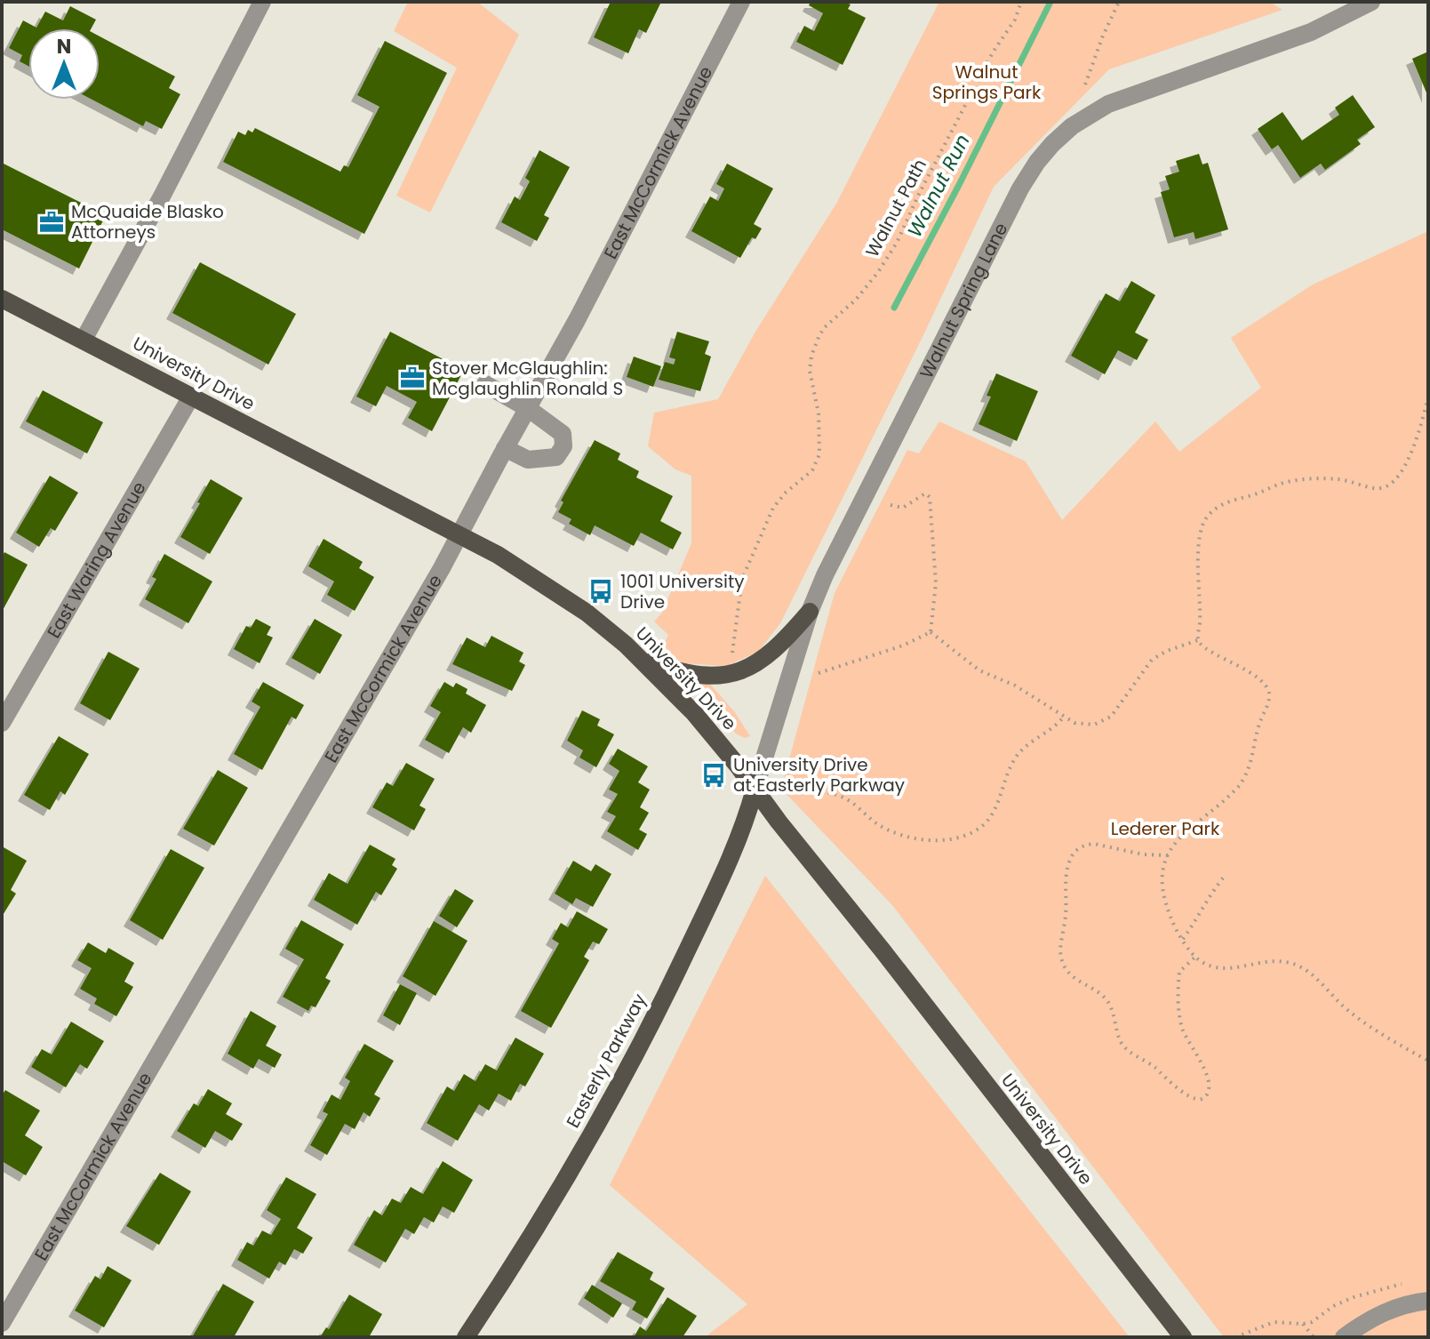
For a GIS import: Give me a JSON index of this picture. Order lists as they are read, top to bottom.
{
  "streets": {
    "main road": ["University Drive", "Easterly Parkway"],
    "street": ["East McCormick Avenue", "Walnut Spring Lane", "East Waring Avenue"],
    "path": ["Walnut Path"]
  },
  "crossings": [
    ["East McCormick Avenue", "University Drive"],
    ["Walnut Spring Lane", "University Drive"],
    ["Walnut Spring Lane", "Easterly Parkway"],
    ["University Drive", "East Waring Avenue"],
    ["University Drive", "Easterly Parkway"]
  ],
  "water": ["Walnut Run"],
  "parks": ["Walnut Springs Park", "Lederer Park"],
  "places": {
    "office": ["McQuaide Blasko Attorneys", "Stover McGlaughlin: Mcglaughlin Ronald S"],
    "bus stop": ["1001 University Drive", "University Drive at Easterly Parkway"]
  },
  "north": "top"
}
